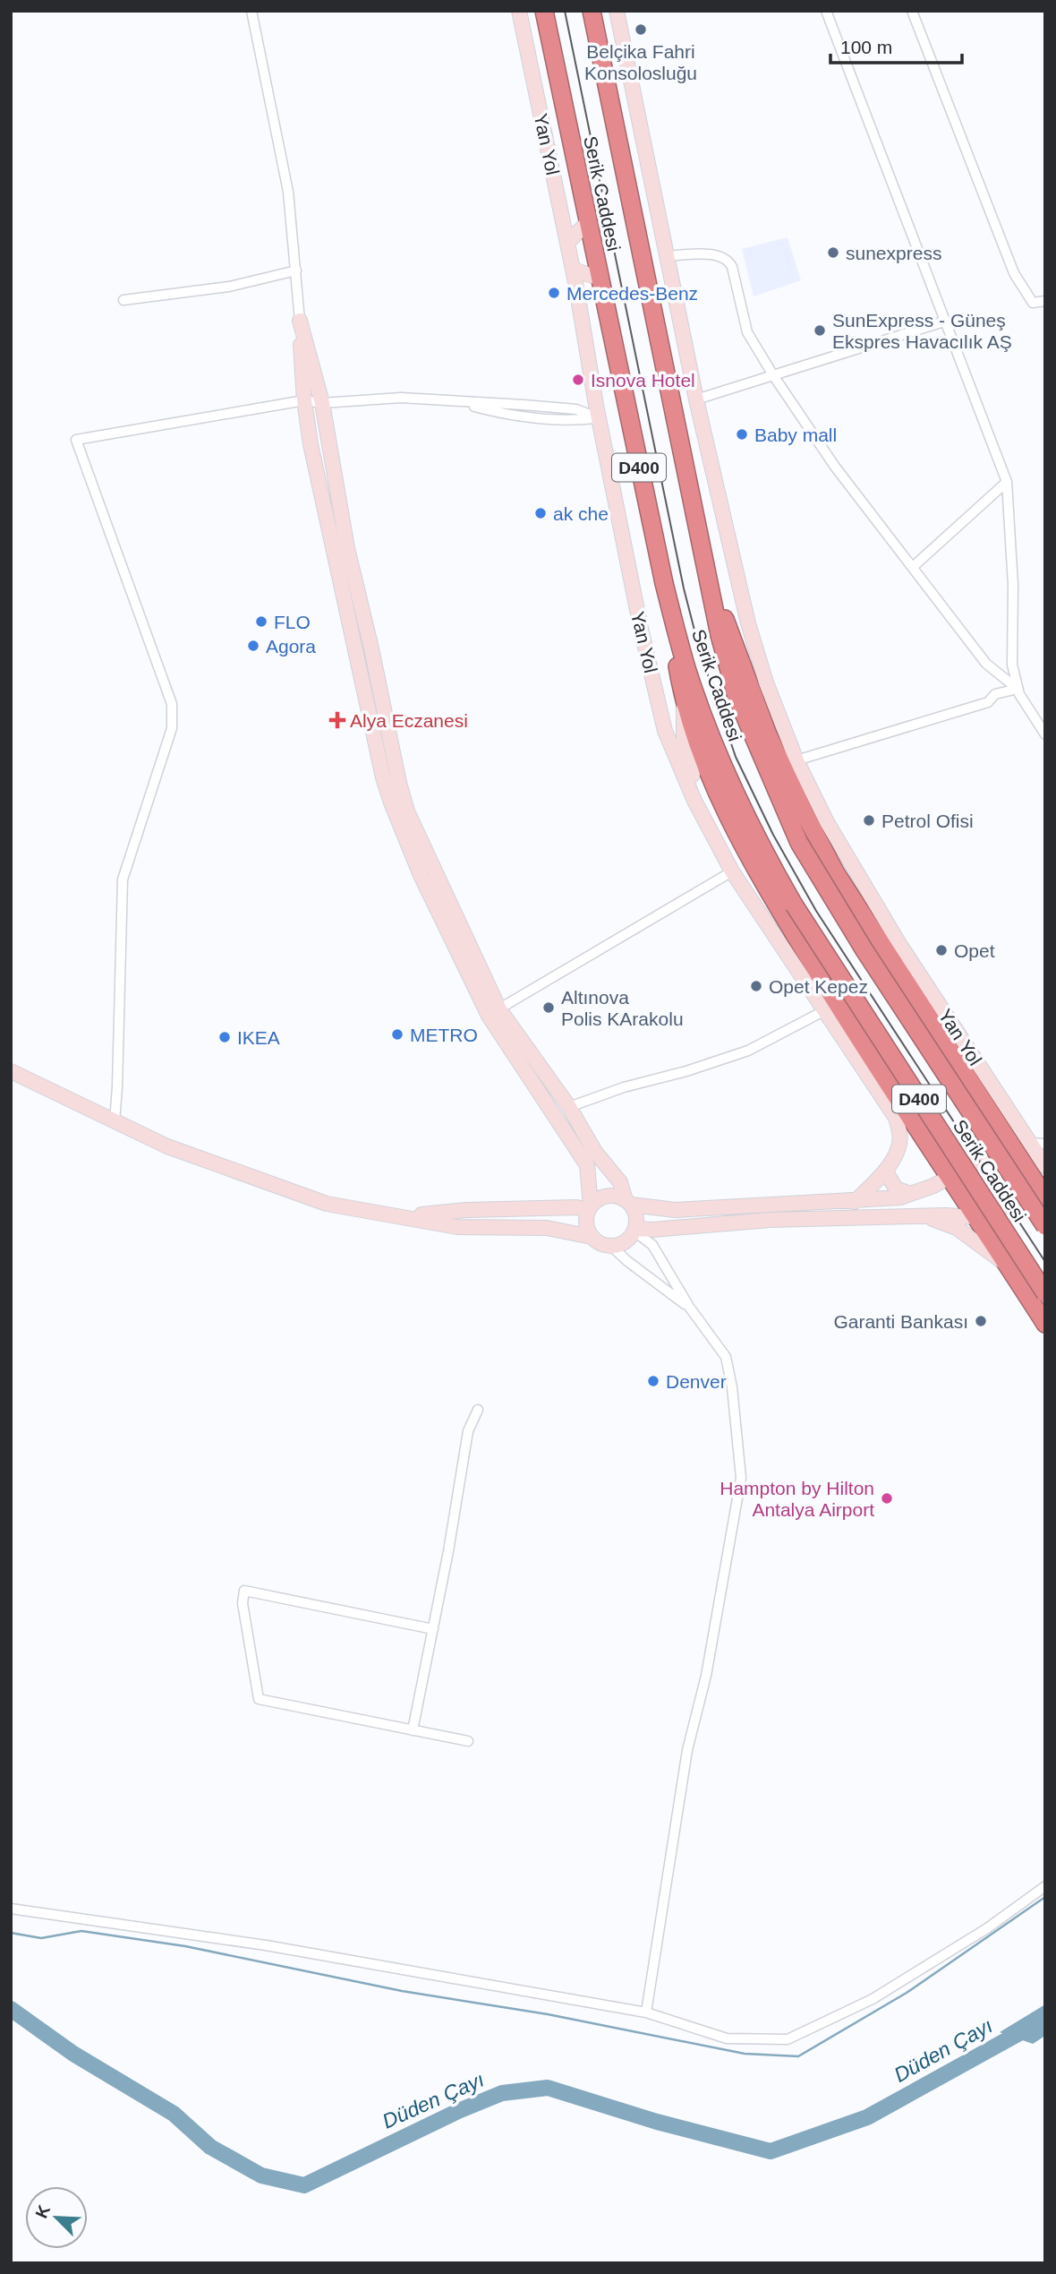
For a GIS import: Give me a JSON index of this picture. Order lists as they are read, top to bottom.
{
  "streets": {
    "highway": ["Serik Caddesi", "D400"],
    "street": ["Yan Yol"]
  },
  "water": ["Düden Çayı"],
  "places": {
    "other": [
      "Belçika Fahri Konsolosluğu",
      "sunexpress",
      "Mercedes-Benz",
      "SunExpress - Güneş Ekspres Havacılık AŞ",
      "Isnova Hotel",
      "Baby mall",
      "ak che",
      "FLO",
      "Agora",
      "Petrol Ofisi",
      "Opet",
      "Opet Kepez",
      "Altınova Polis KArakolu",
      "METRO",
      "IKEA",
      "Garanti Bankası",
      "Denver",
      "Hampton by Hilton Antalya Airport"
    ],
    "health": ["Alya Eczanesi"]
  },
  "scale_bar": "100 m",
  "north": "top left"
}
